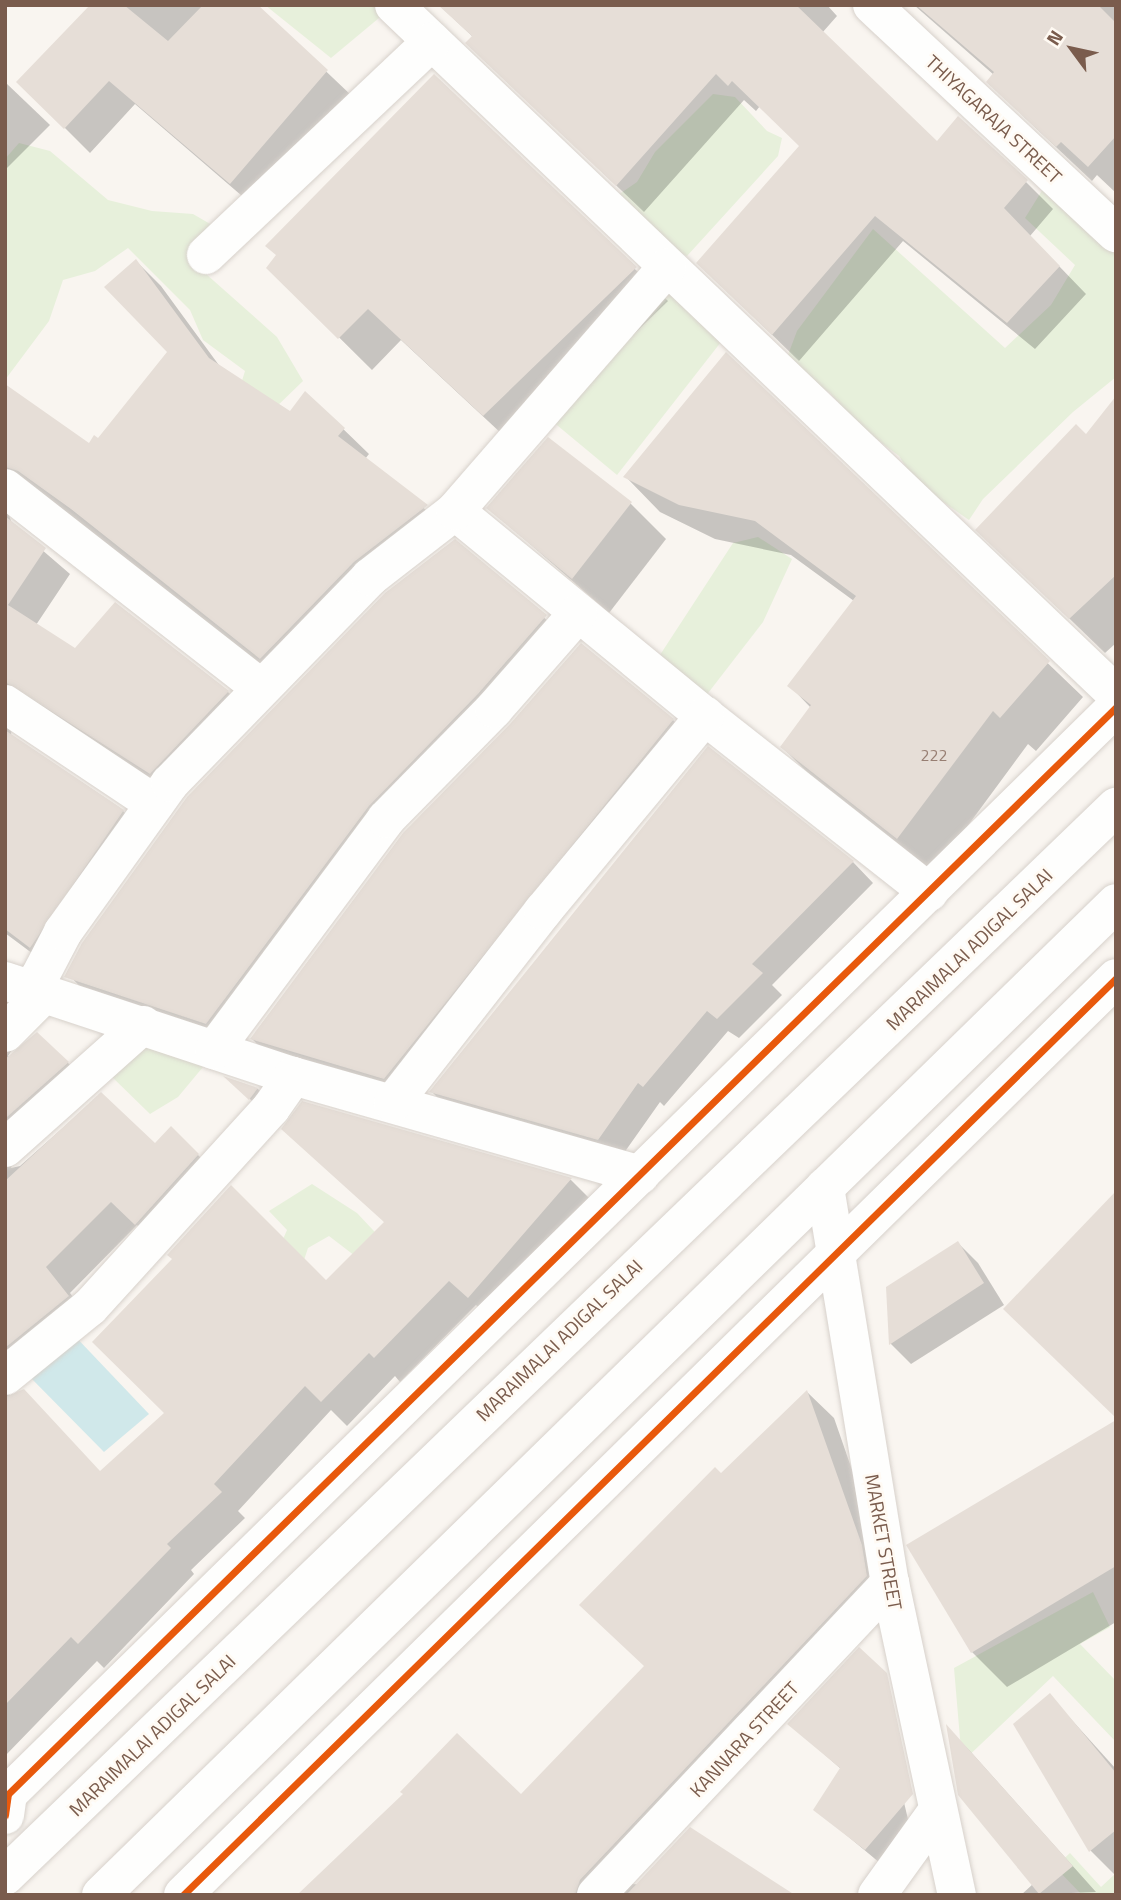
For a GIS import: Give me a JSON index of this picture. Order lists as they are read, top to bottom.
{
  "streets": {
    "street": [
      "THIYAGARAJA STREET",
      "MARAIMALAI ADIGAL SALAI",
      "MARKET STREET",
      "KANNARA STREET"
    ]
  },
  "crossings": [
    ["MARKET STREET", "KANNARA STREET"]
  ],
  "house_numbers": ["222"],
  "north": "top left"
}
